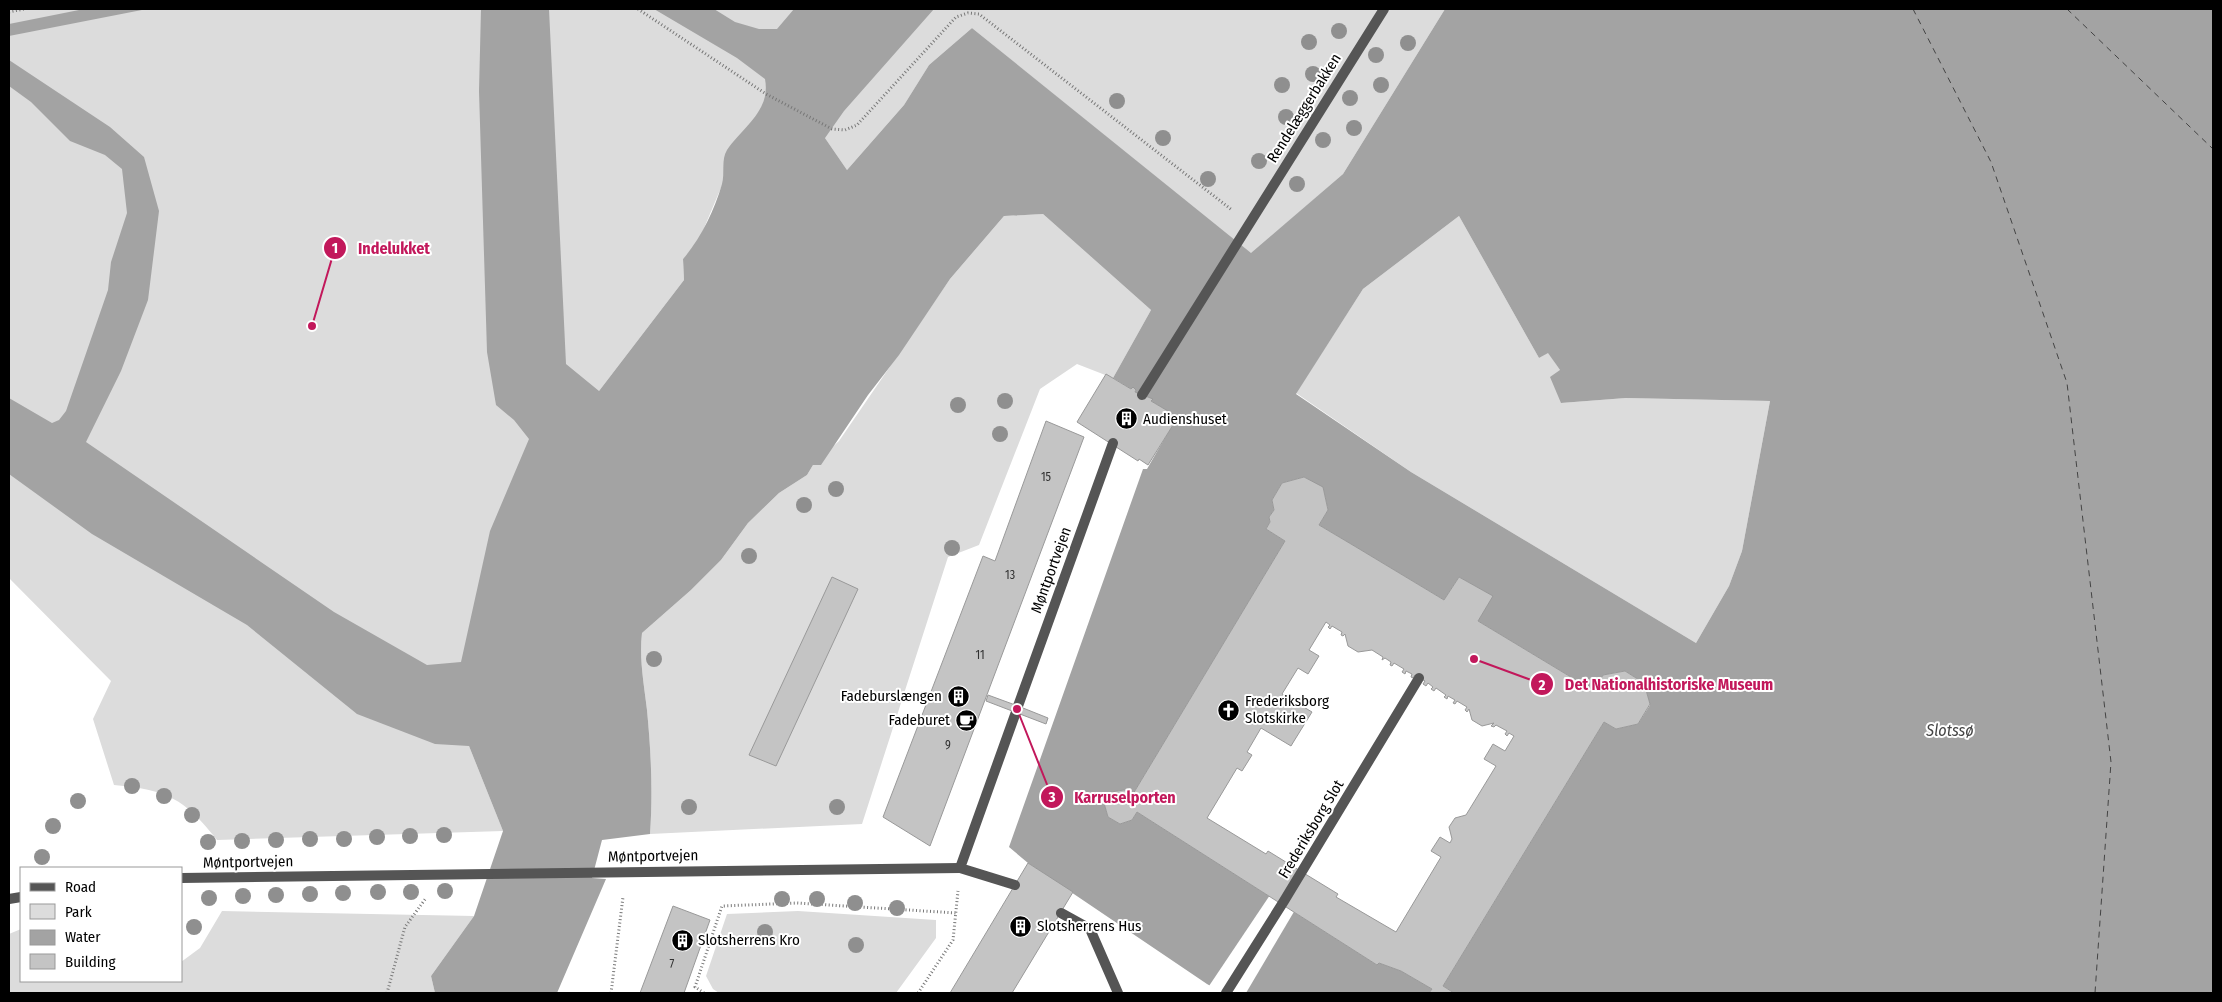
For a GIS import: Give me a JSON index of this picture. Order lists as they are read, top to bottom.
{
  "streets": {
    "street": ["Rendelæggerbakken", "Møntportvejen", "Frederiksborg Slot"]
  },
  "water": ["Slotssø"],
  "places": {
    "other": ["Indelukket", "Det Nationalhistoriske Museum", "Karruselporten"],
    "building": [
      "Audienshuset",
      "Fadeburslængen",
      "Slotsherrens Hus",
      "Slotsherrens Kro"
    ],
    "church": ["Frederiksborg Slotskirke"],
    "cafe": ["Fadeburet"]
  },
  "house_numbers": [
    "15",
    "13",
    "11",
    "9",
    "7"
  ],
  "legend": [
    "Road",
    "Park",
    "Water",
    "Building"
  ]
}
